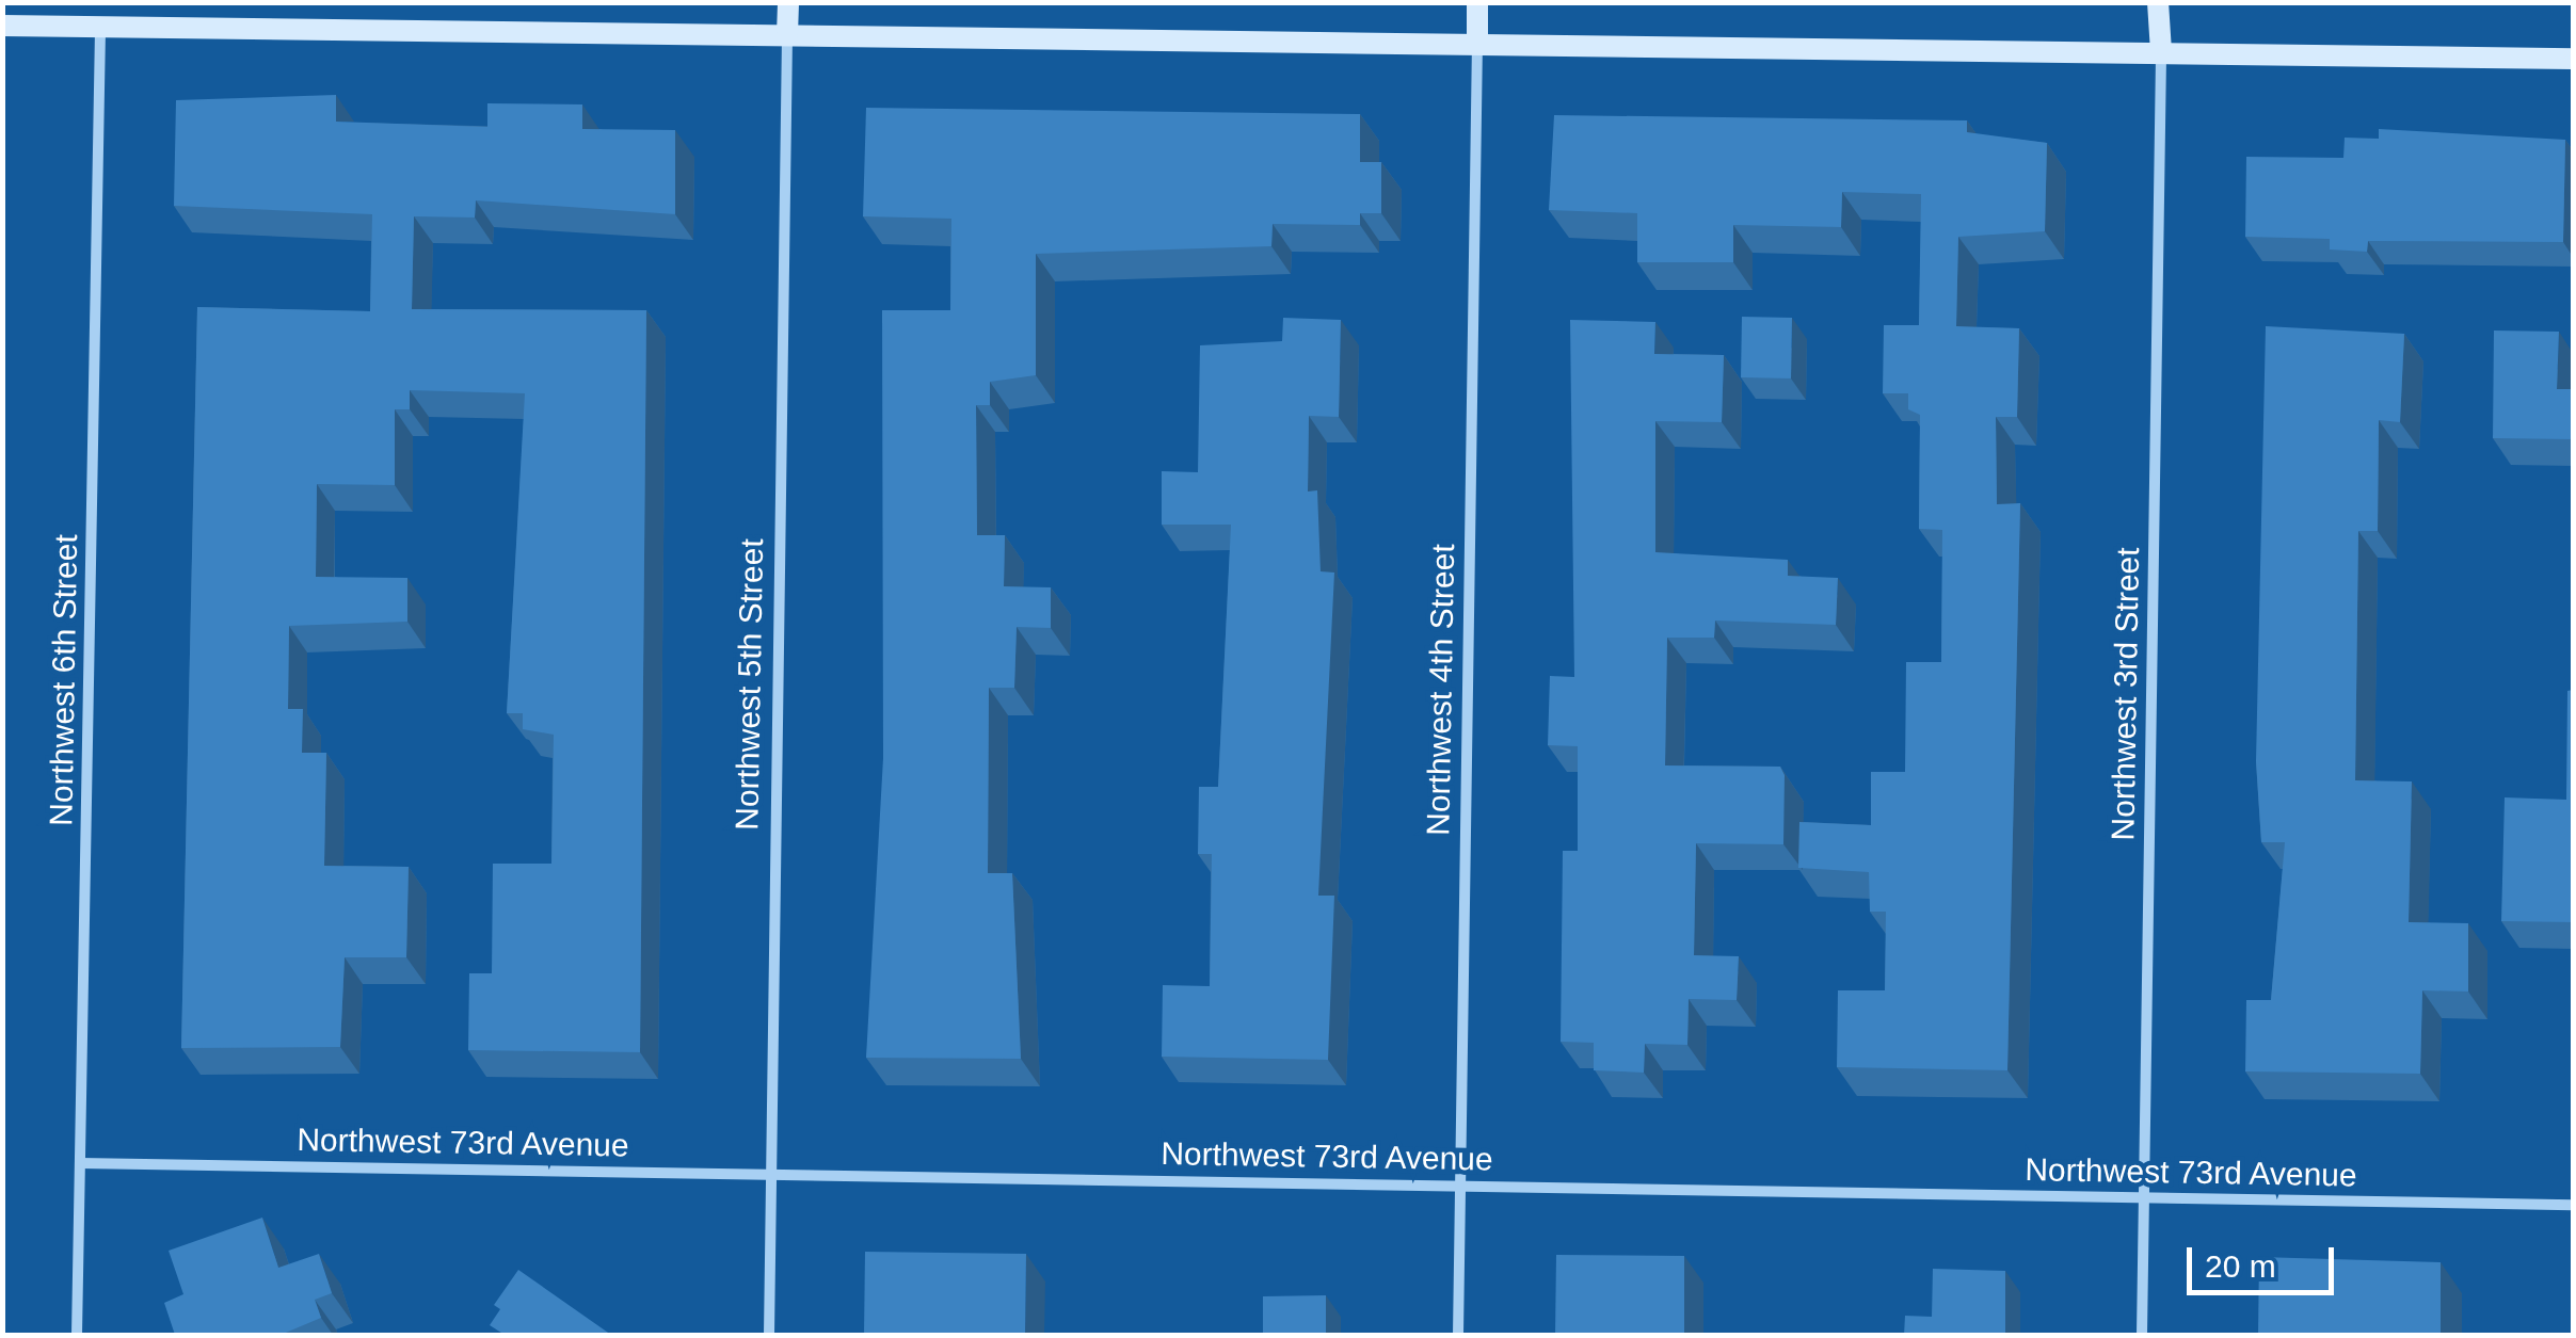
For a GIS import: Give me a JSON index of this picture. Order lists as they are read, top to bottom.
{
  "streets": {
    "street": [
      "Northwest 6th Street",
      "Northwest 5th Street",
      "Northwest 4th Street",
      "Northwest 3rd Street",
      "Northwest 73rd Avenue"
    ]
  },
  "crossings": [
    ["Northwest 6th Street", "Northwest 73rd Avenue"],
    ["Northwest 5th Street", "Northwest 73rd Avenue"],
    ["Northwest 4th Street", "Northwest 73rd Avenue"],
    ["Northwest 3rd Street", "Northwest 73rd Avenue"]
  ],
  "scale_bar": "20 m"
}
